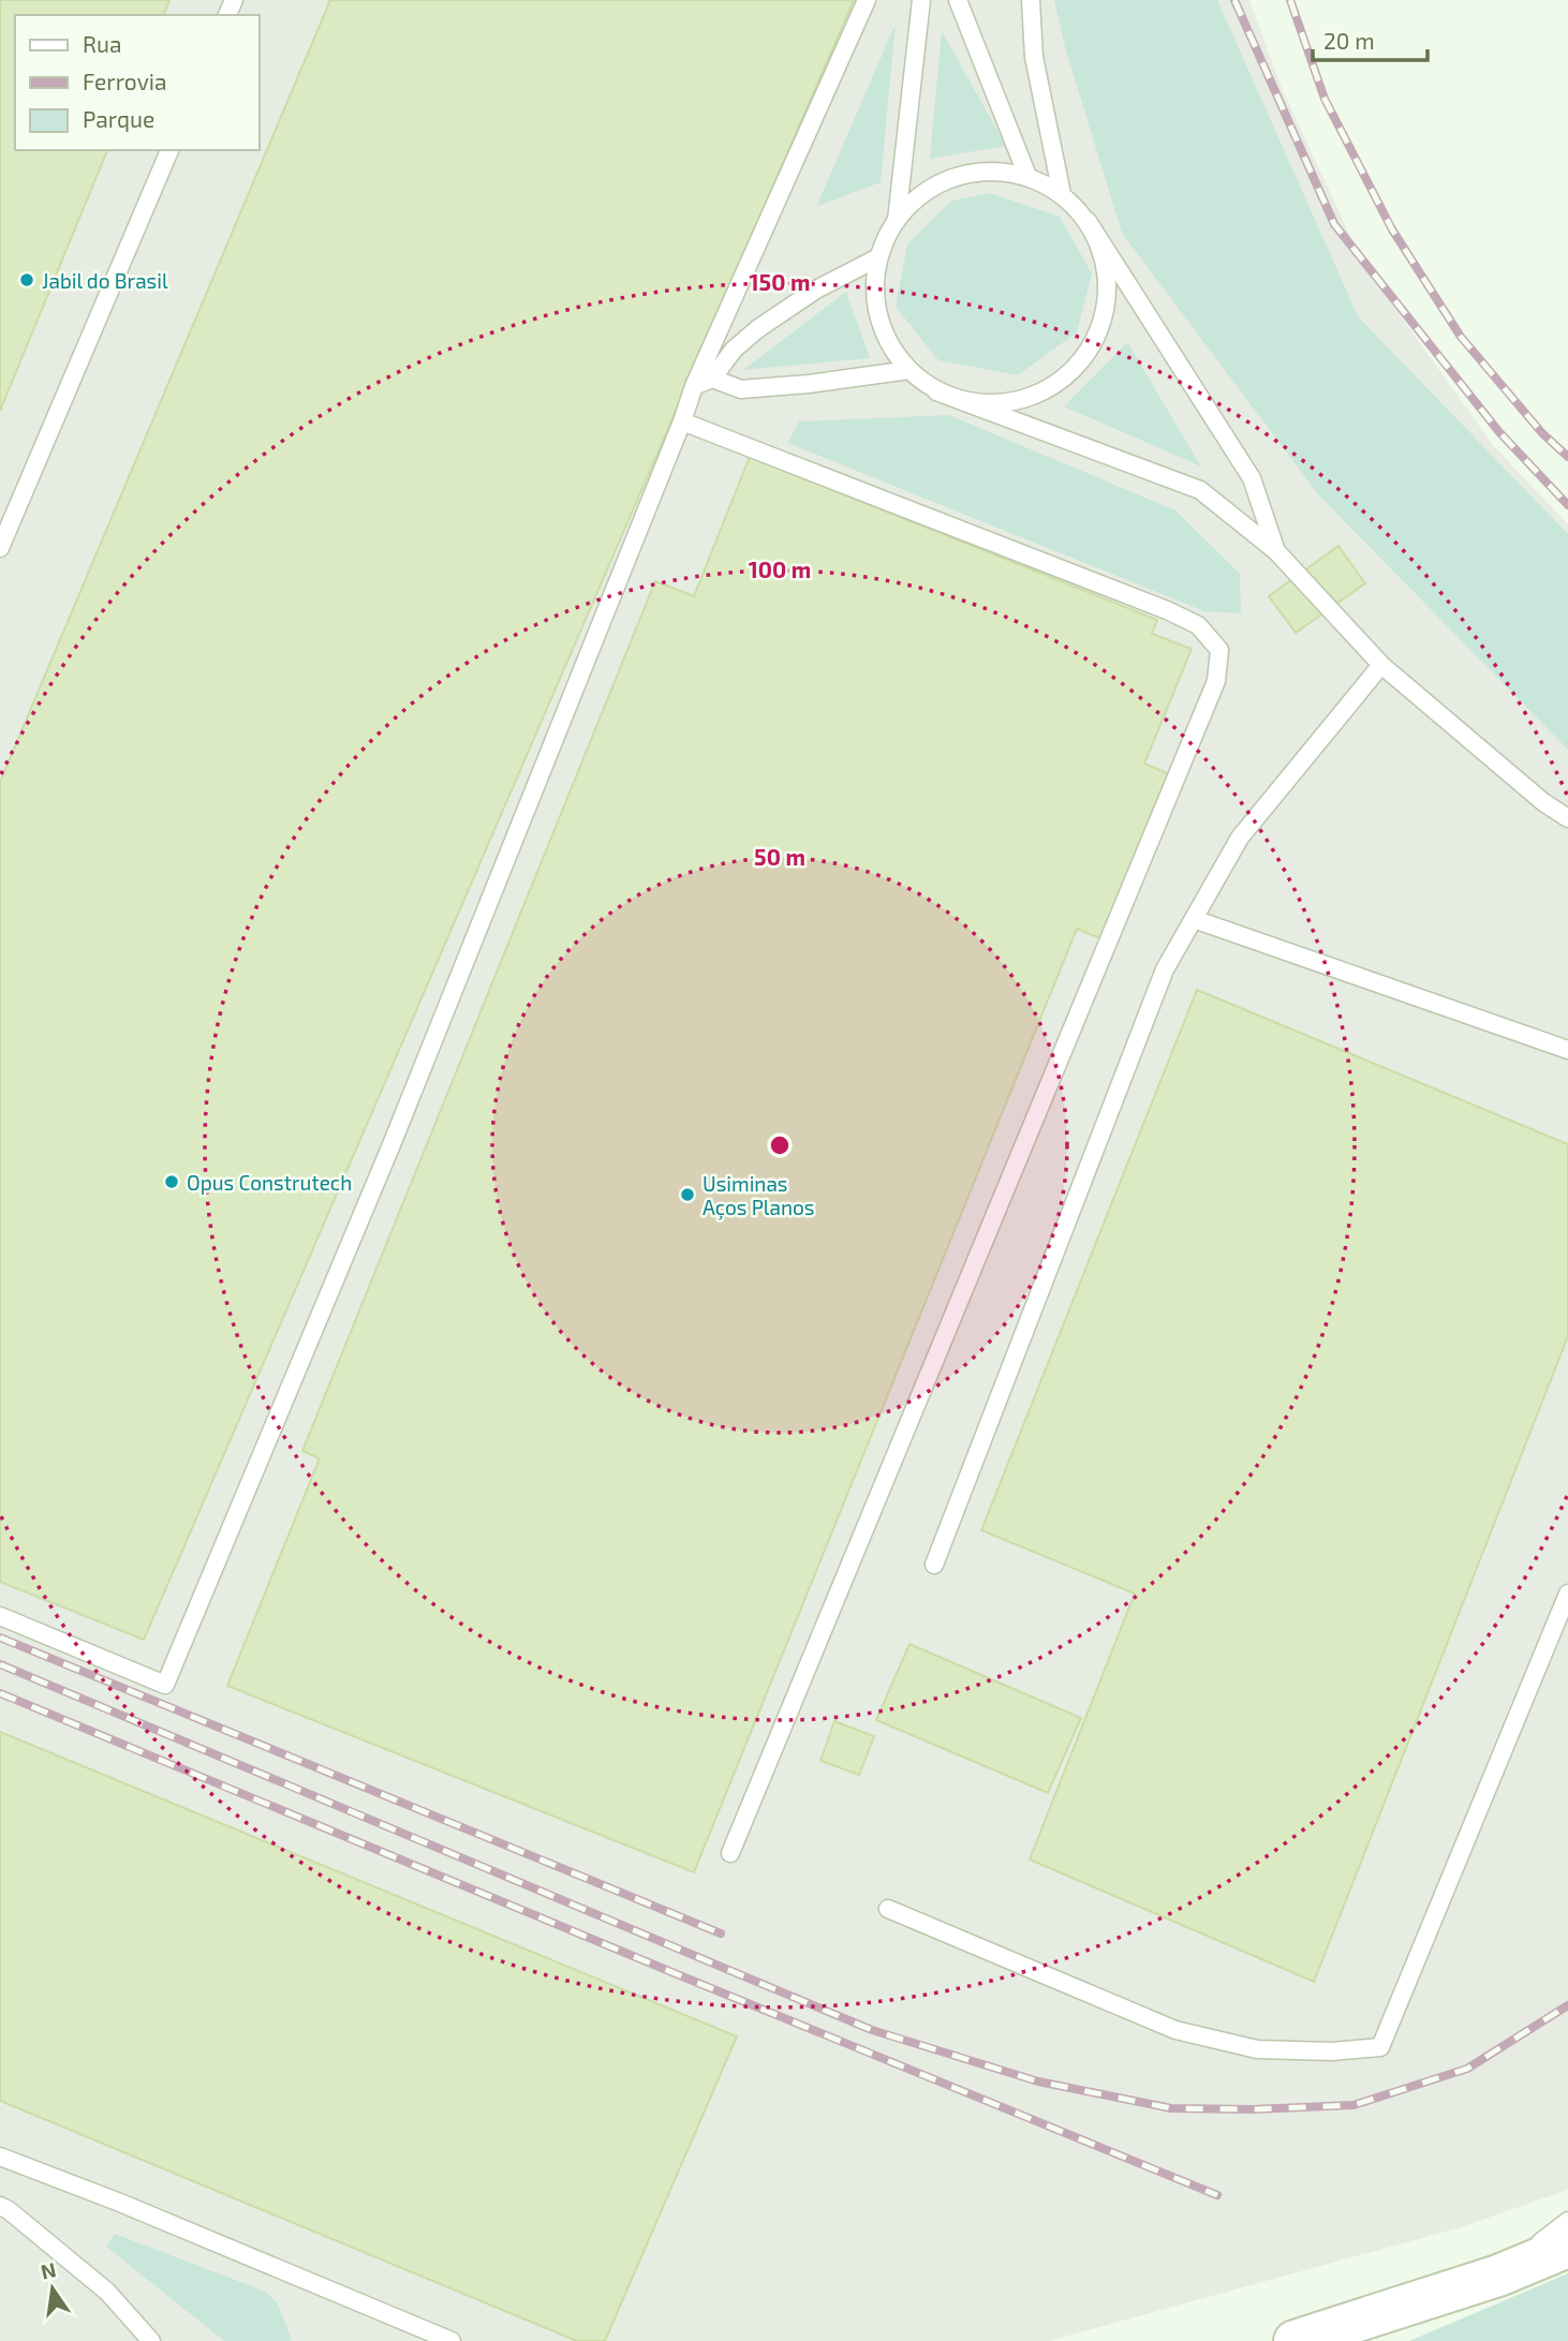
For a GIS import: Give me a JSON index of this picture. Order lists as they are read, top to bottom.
{
  "places": ["Jabil do Brasil", "Opus Construtech", "Usiminas Aços Planos"],
  "legend": ["Rua", "Ferrovia", "Parque"],
  "scale_bar": "20 m",
  "north": "top",
  "rings": ["150 m", "100 m", "50 m"]
}
